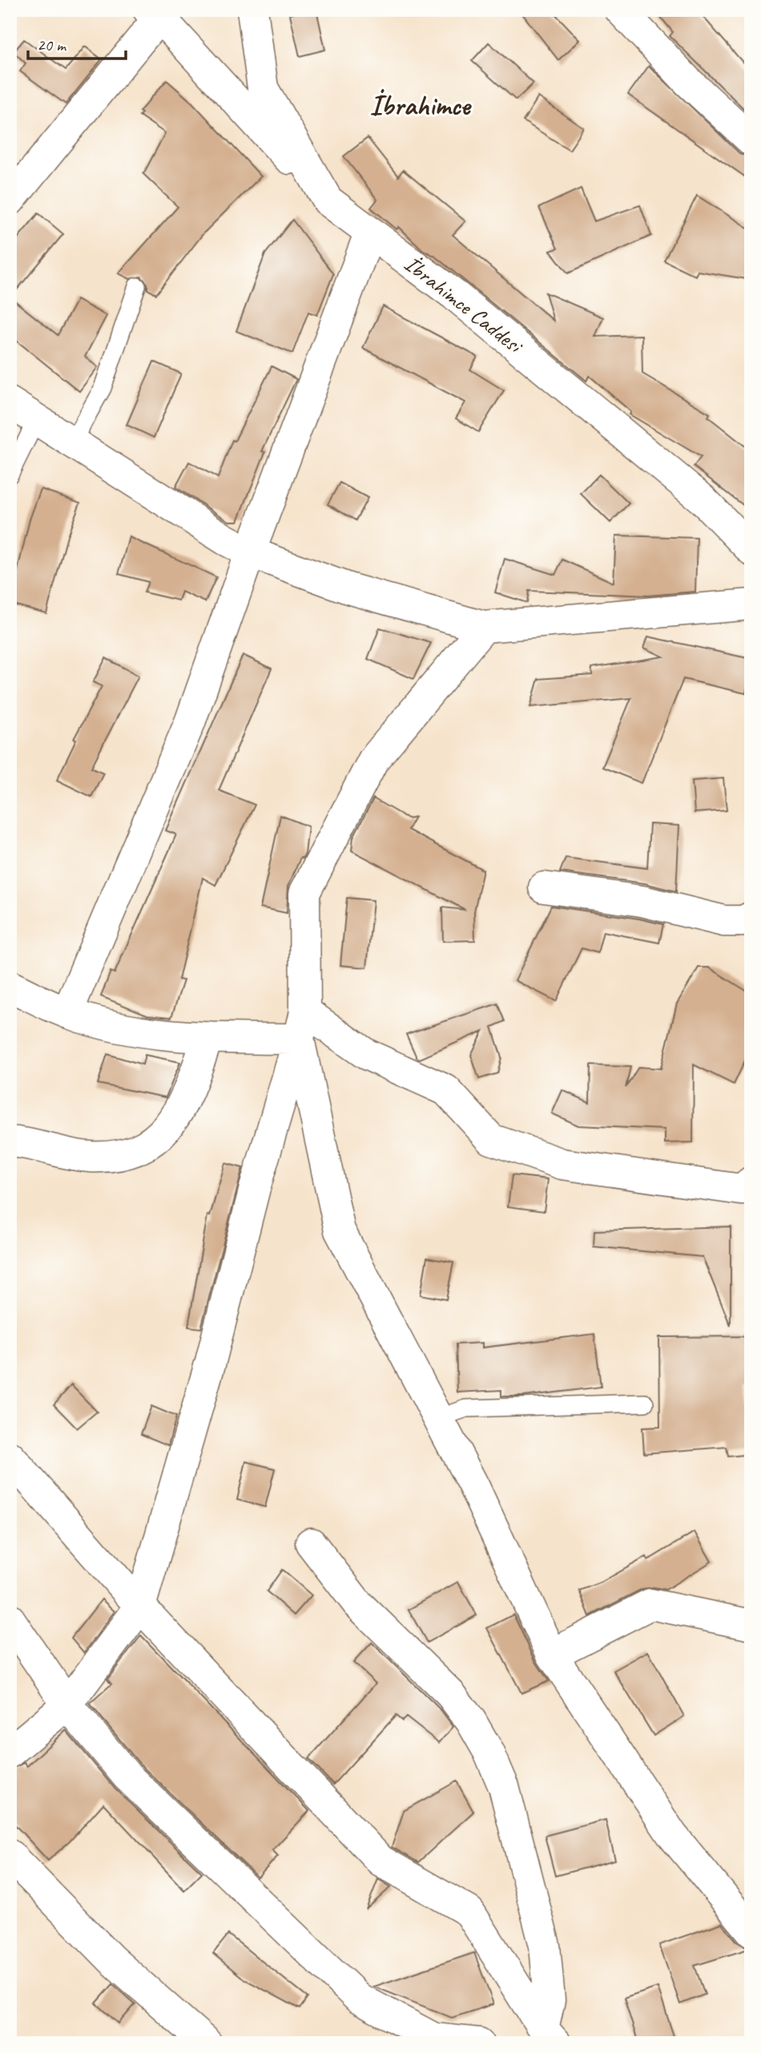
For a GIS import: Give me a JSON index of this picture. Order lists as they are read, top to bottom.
{
  "streets": {
    "street": ["İbrahimce Caddesi"]
  },
  "districts": ["İbrahimce"],
  "scale_bar": "20 m"
}
